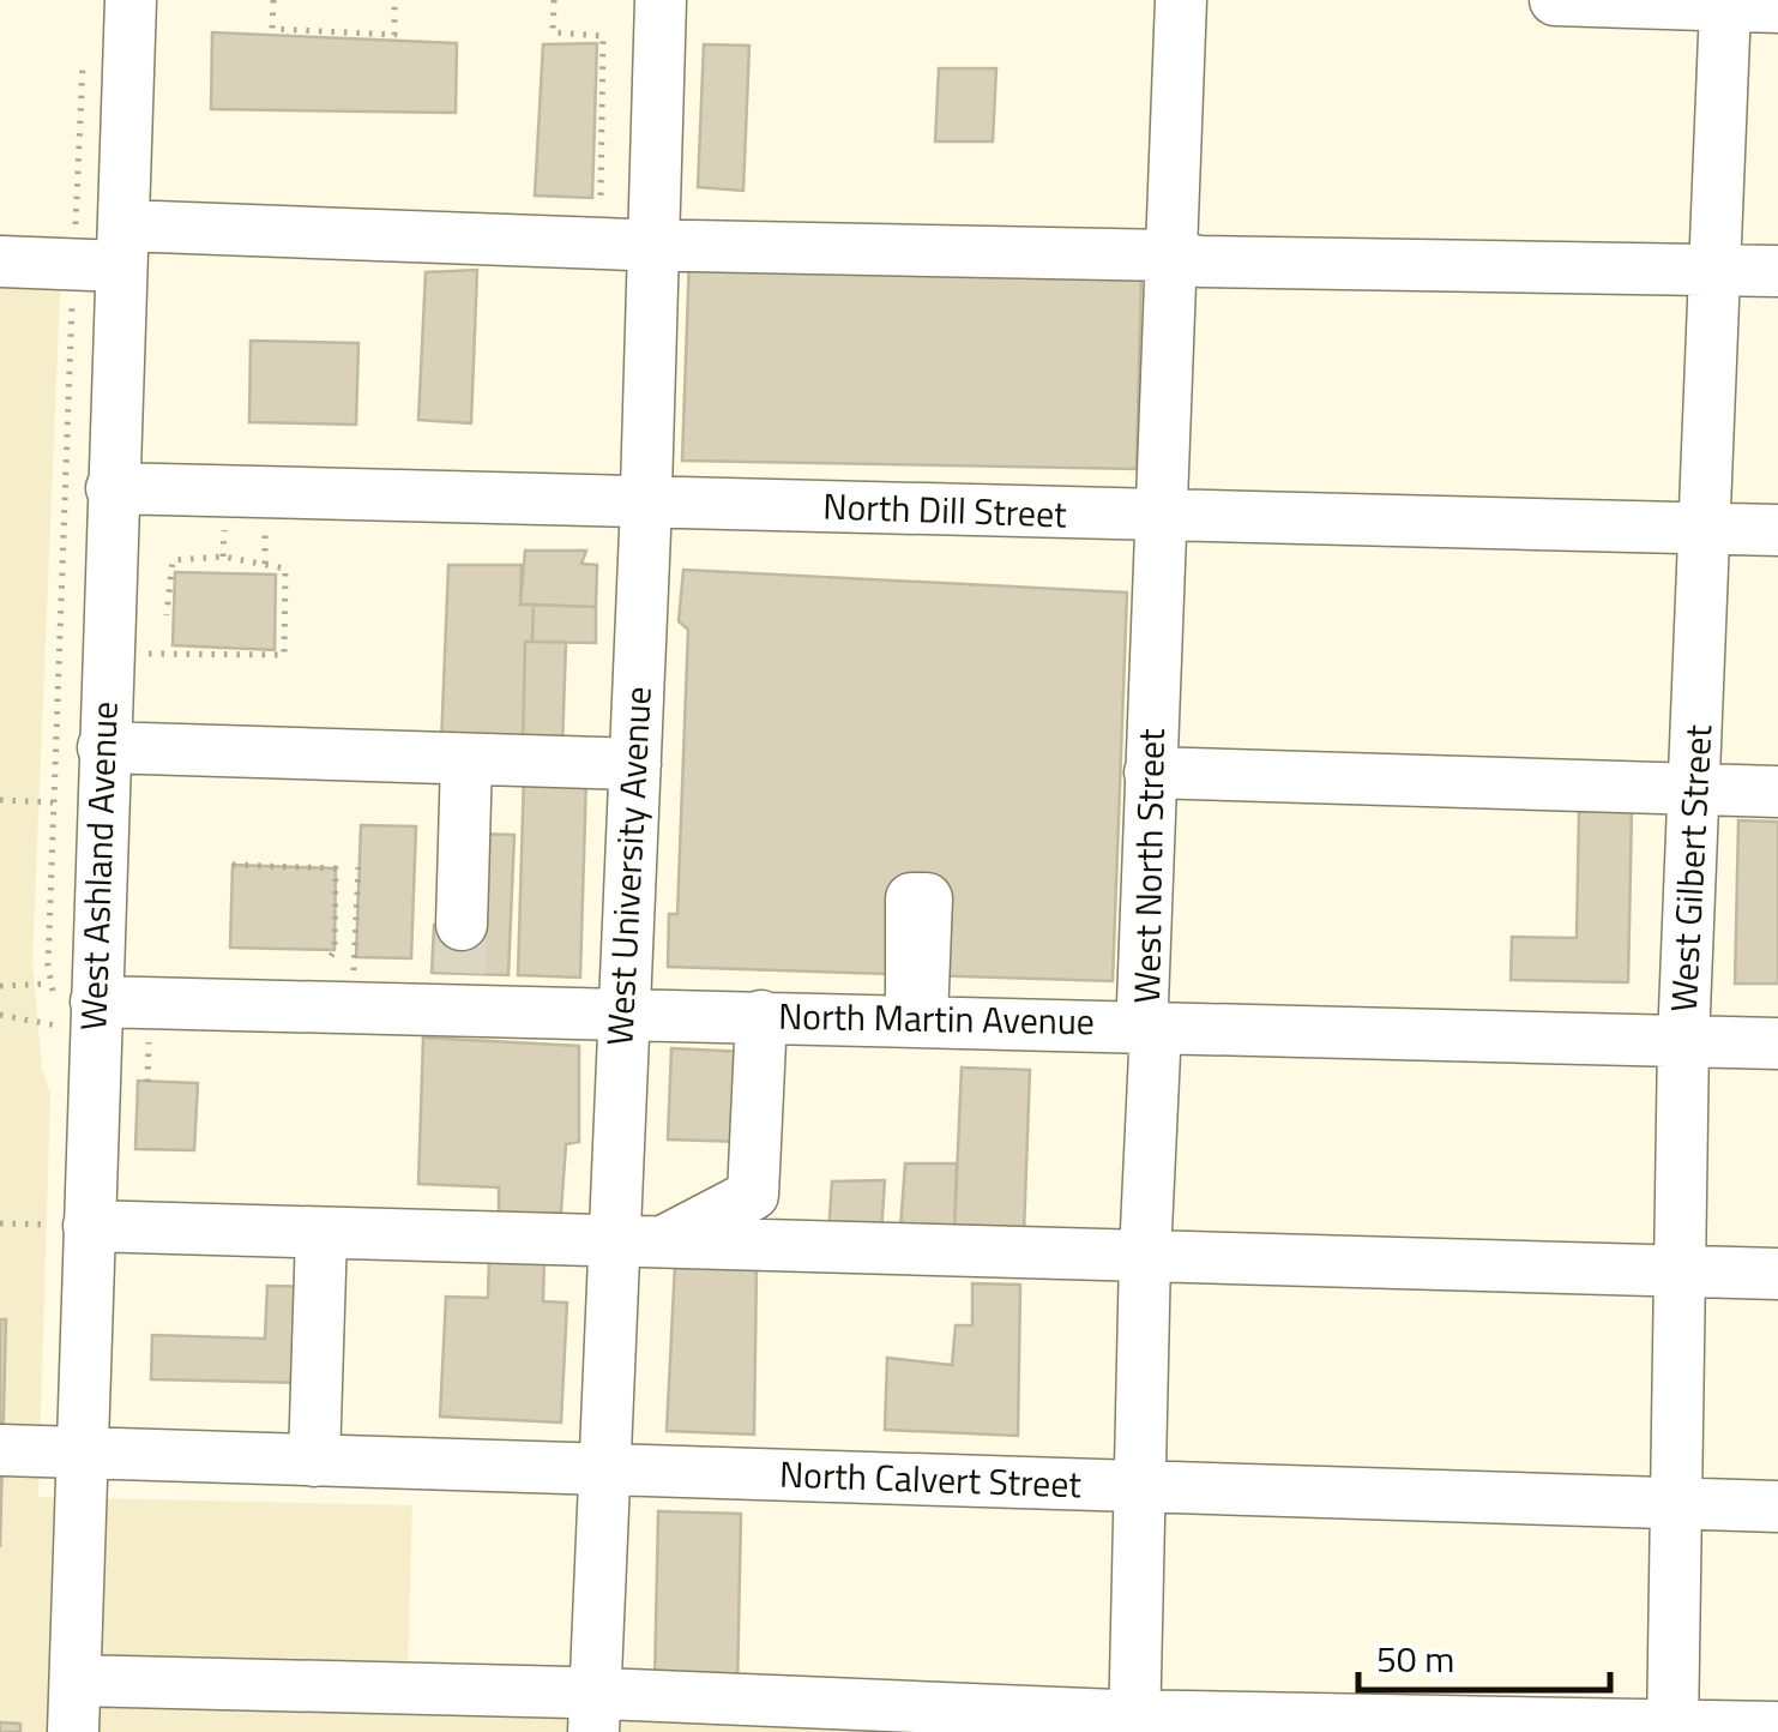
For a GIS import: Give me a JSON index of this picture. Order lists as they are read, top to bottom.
{
  "streets": {
    "street": [
      "North Dill Street",
      "West Ashland Avenue",
      "West University Avenue",
      "West North Street",
      "West Gilbert Street",
      "North Martin Avenue",
      "North Calvert Street"
    ]
  },
  "crossings": [
    ["North Dill Street", "West Ashland Avenue"],
    ["North Dill Street", "West University Avenue"],
    ["North Dill Street", "West North Street"],
    ["North Dill Street", "West Gilbert Street"],
    ["West Ashland Avenue", "North Martin Avenue"],
    ["West Ashland Avenue", "North Calvert Street"],
    ["West University Avenue", "North Martin Avenue"],
    ["West University Avenue", "North Calvert Street"],
    ["West North Street", "North Martin Avenue"],
    ["West North Street", "North Calvert Street"],
    ["West Gilbert Street", "North Martin Avenue"],
    ["West Gilbert Street", "North Calvert Street"]
  ],
  "scale_bar": "50 m"
}
